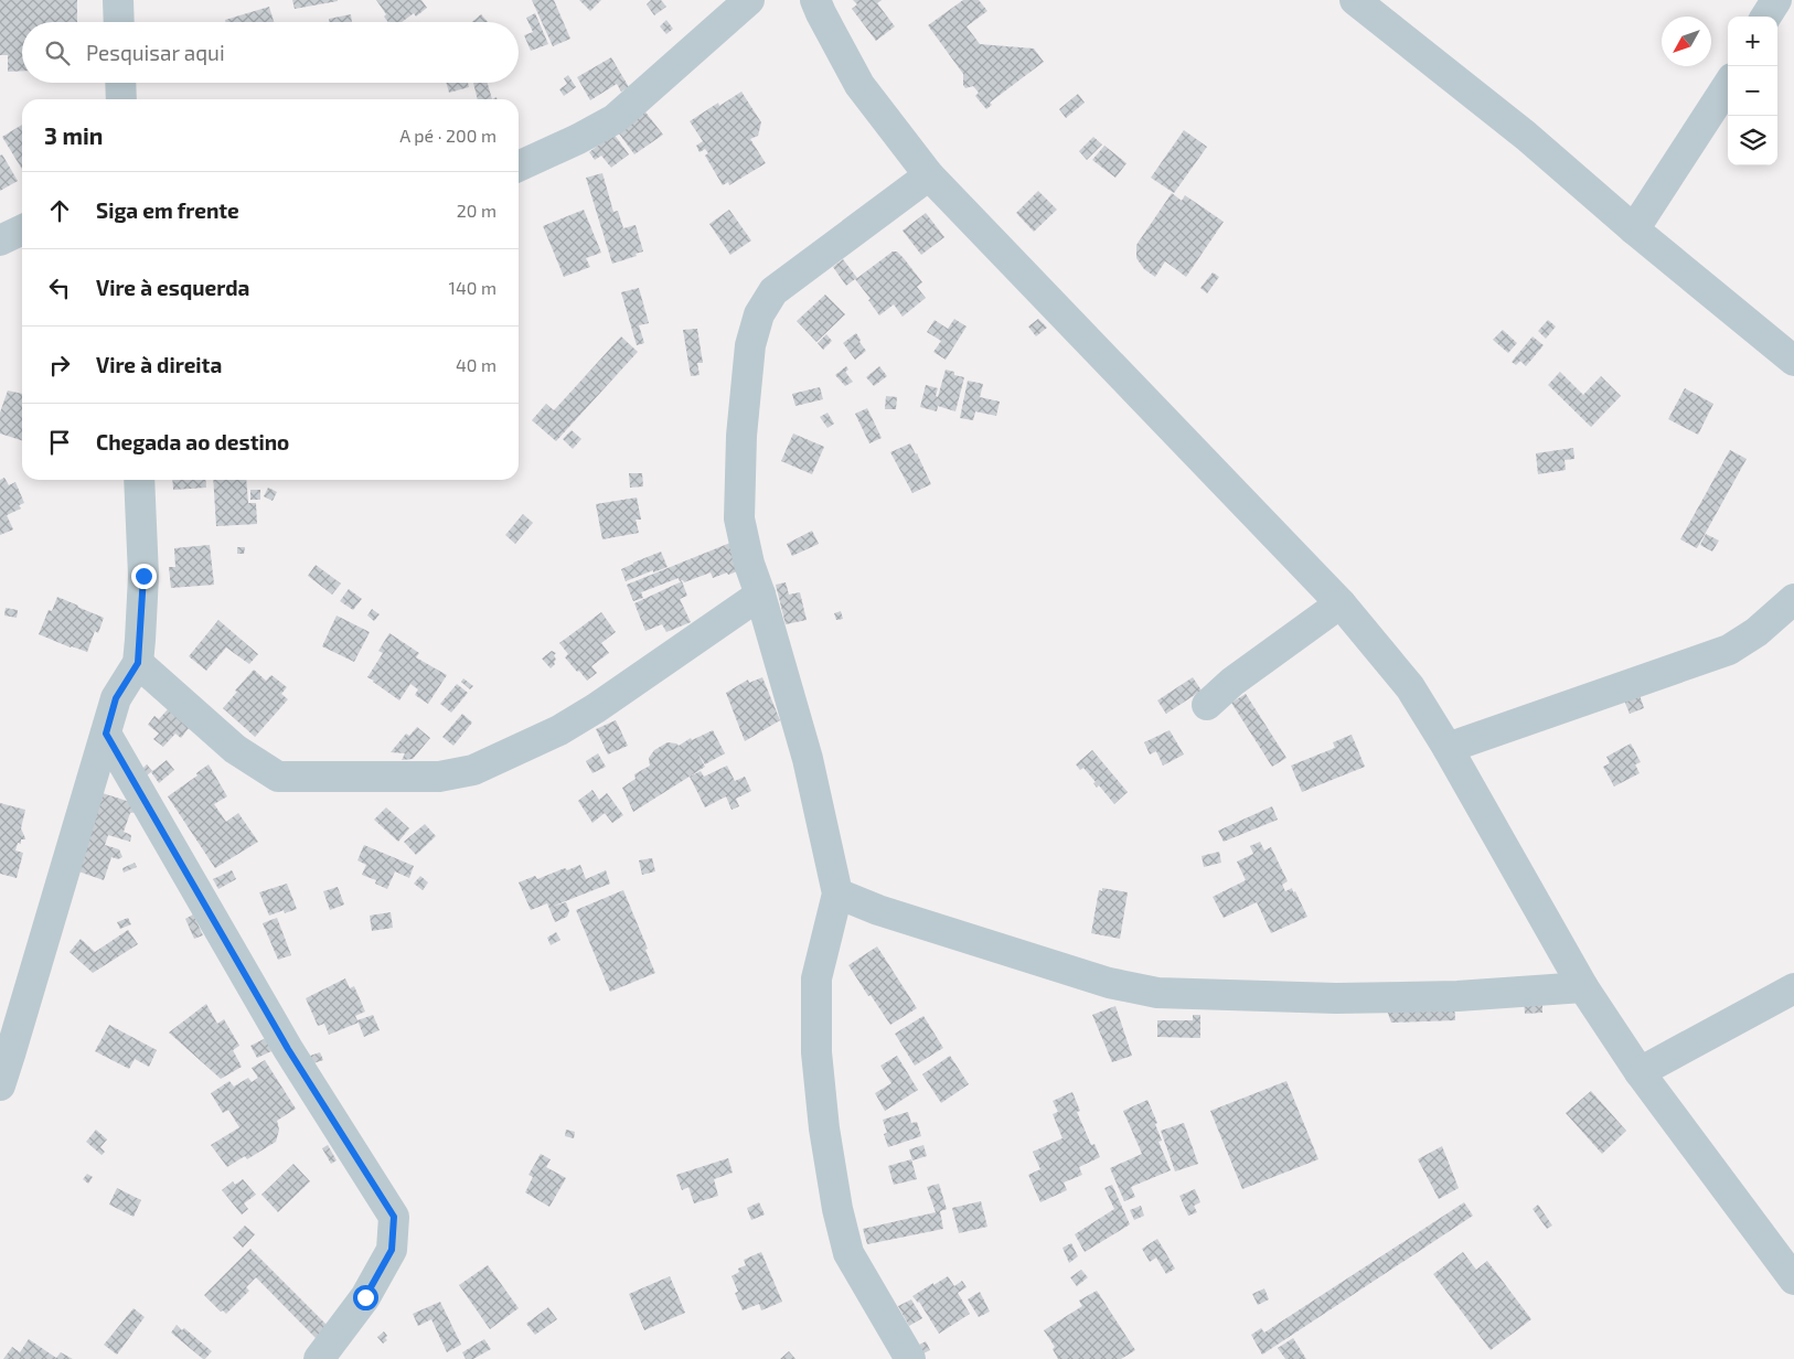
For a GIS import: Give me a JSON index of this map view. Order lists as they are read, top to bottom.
{
  "north": "bottom left",
  "page": {
    "map_buttons": ["+", "−"],
    "search": "Pesquisar aqui",
    "heading": ["3 min", "A pé · 200 m"],
    "list": [
      ["Siga em frente", "20 m"],
      ["Vire à esquerda", "140 m"],
      ["Vire à direita", "40 m"],
      "Chegada ao destino"
    ]
  }
}
